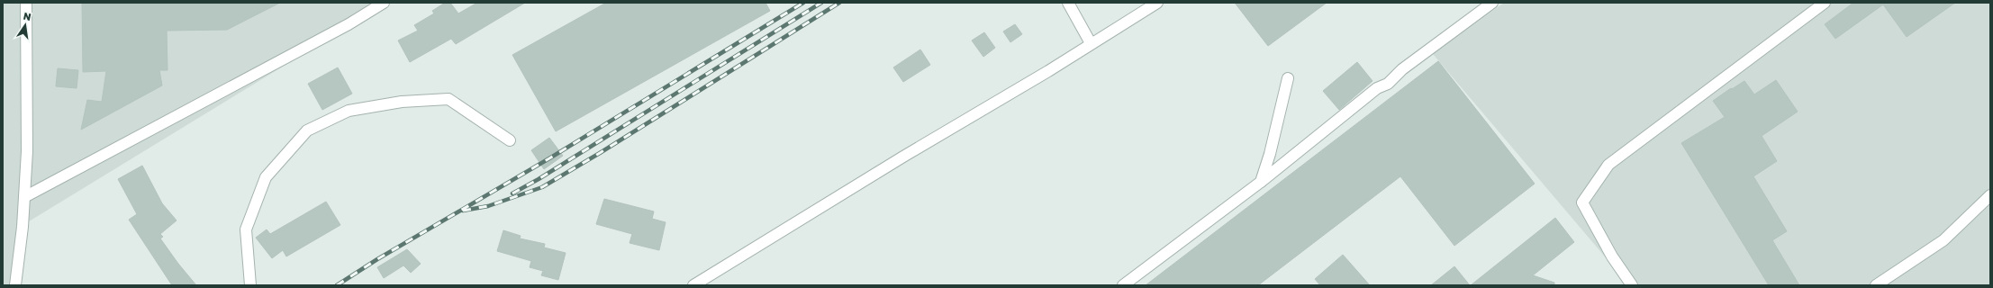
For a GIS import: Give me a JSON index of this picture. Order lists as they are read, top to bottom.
{
  "north": "top"
}
